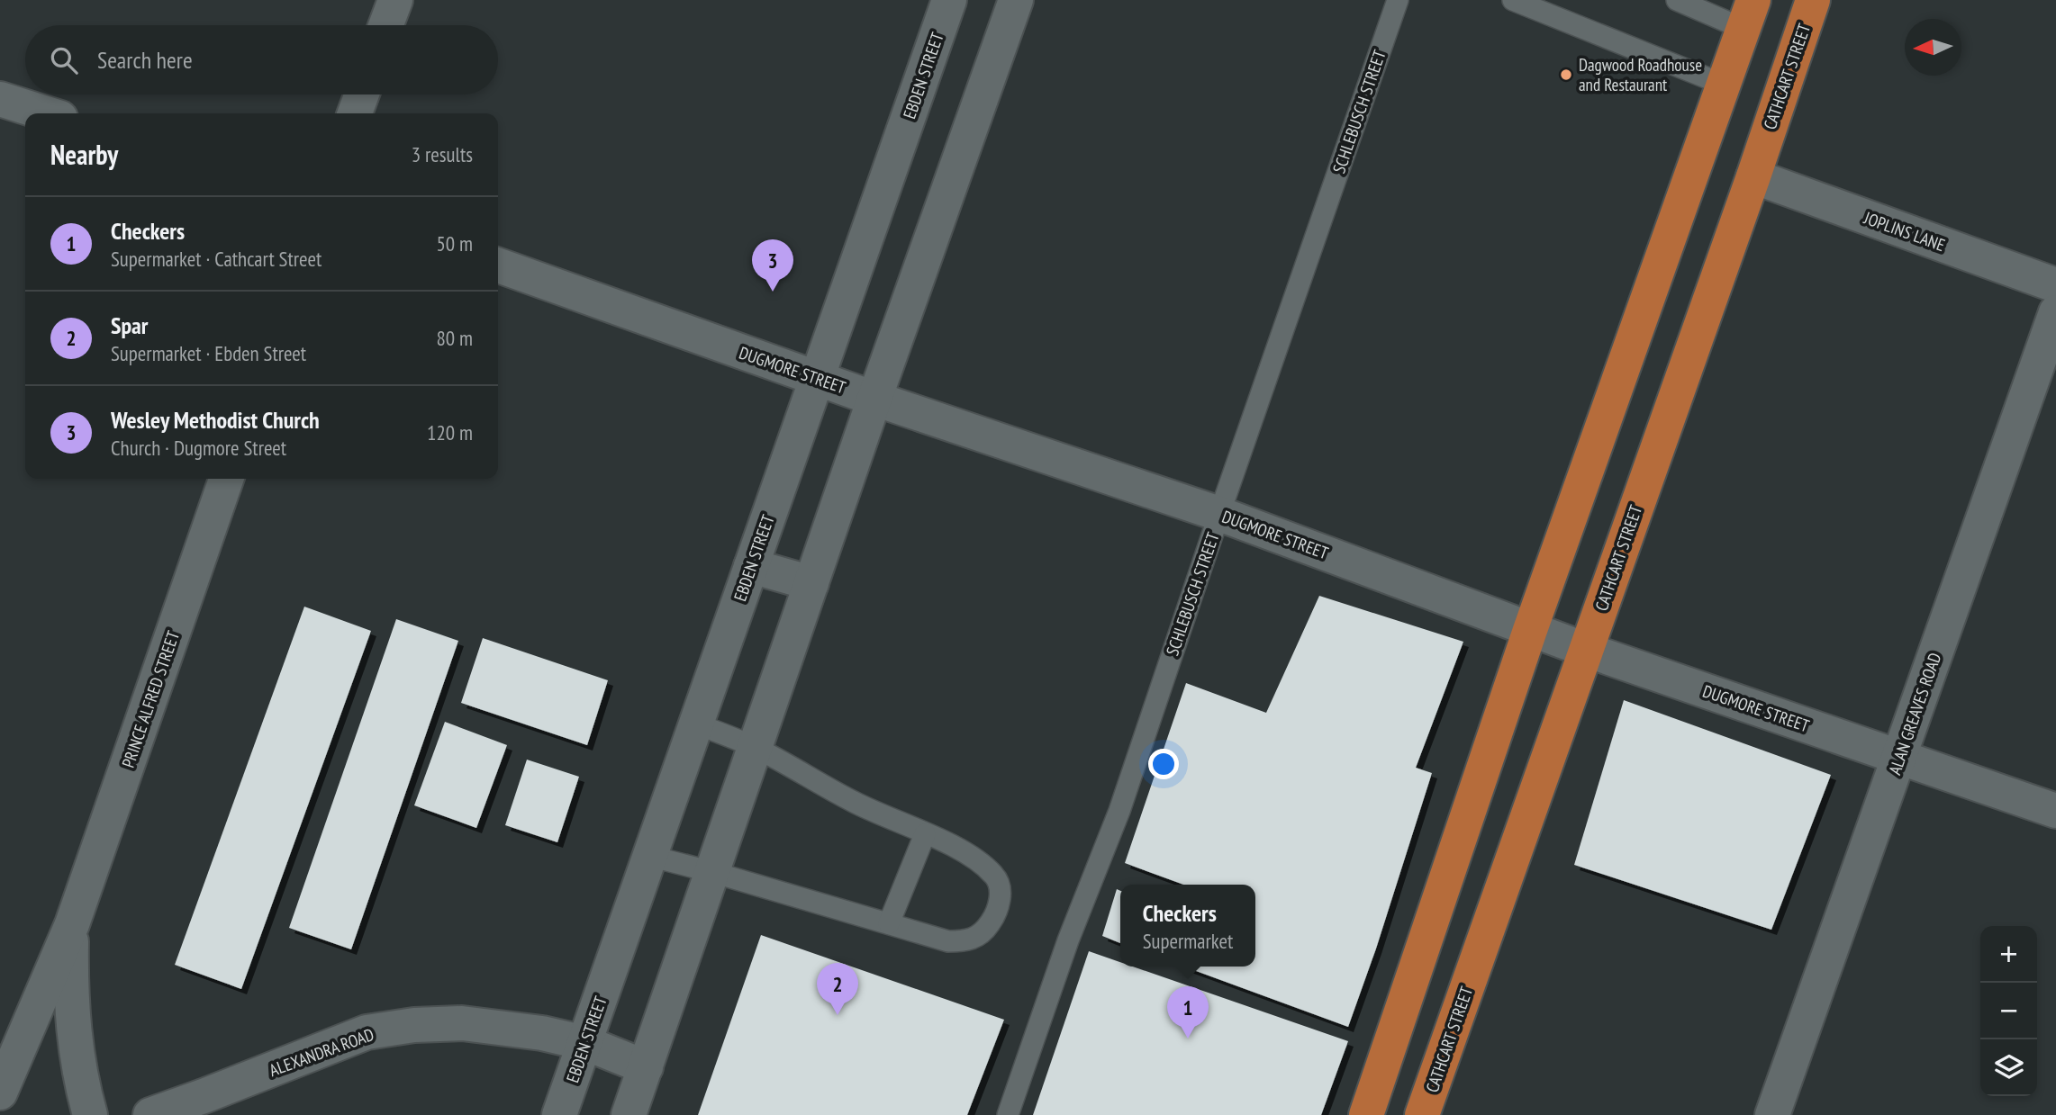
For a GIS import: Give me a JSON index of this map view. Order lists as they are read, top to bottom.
{
  "streets": {
    "highway": ["CATHCART STREET"],
    "street": [
      "EBDEN STREET",
      "JOPLINS LANE",
      "DUGMORE STREET",
      "PRINCE ALFRED STREET",
      "ALAN GREAVES ROAD",
      "ALEXANDRA ROAD"
    ],
    "lane": ["SCHLEBUSCH STREET"]
  },
  "crossings": [
    ["EBDEN STREET", "DUGMORE STREET"],
    ["EBDEN STREET", "ALEXANDRA ROAD"],
    ["CATHCART STREET", "JOPLINS LANE"],
    ["CATHCART STREET", "DUGMORE STREET"],
    ["SCHLEBUSCH STREET", "DUGMORE STREET"],
    ["DUGMORE STREET", "ALAN GREAVES ROAD"]
  ],
  "places": ["Dagwood Roadhouse and Restaurant"],
  "north": "left",
  "page": {
    "search": "Search here",
    "heading": ["Nearby", "3 results"],
    "list": [
      {
        "mark": "1",
        "name": "Checkers",
        "note": "Supermarket · Cathcart Street",
        "value": "50 m"
      },
      {
        "mark": "2",
        "name": "Spar",
        "note": "Supermarket · Ebden Street",
        "value": "80 m"
      },
      {
        "mark": "3",
        "name": "Wesley Methodist Church",
        "note": "Church · Dugmore Street",
        "value": "120 m"
      }
    ],
    "pins": ["3", "2", "1"],
    "popup": ["Checkers", "Supermarket"],
    "map_buttons": ["+", "−"]
  }
}
